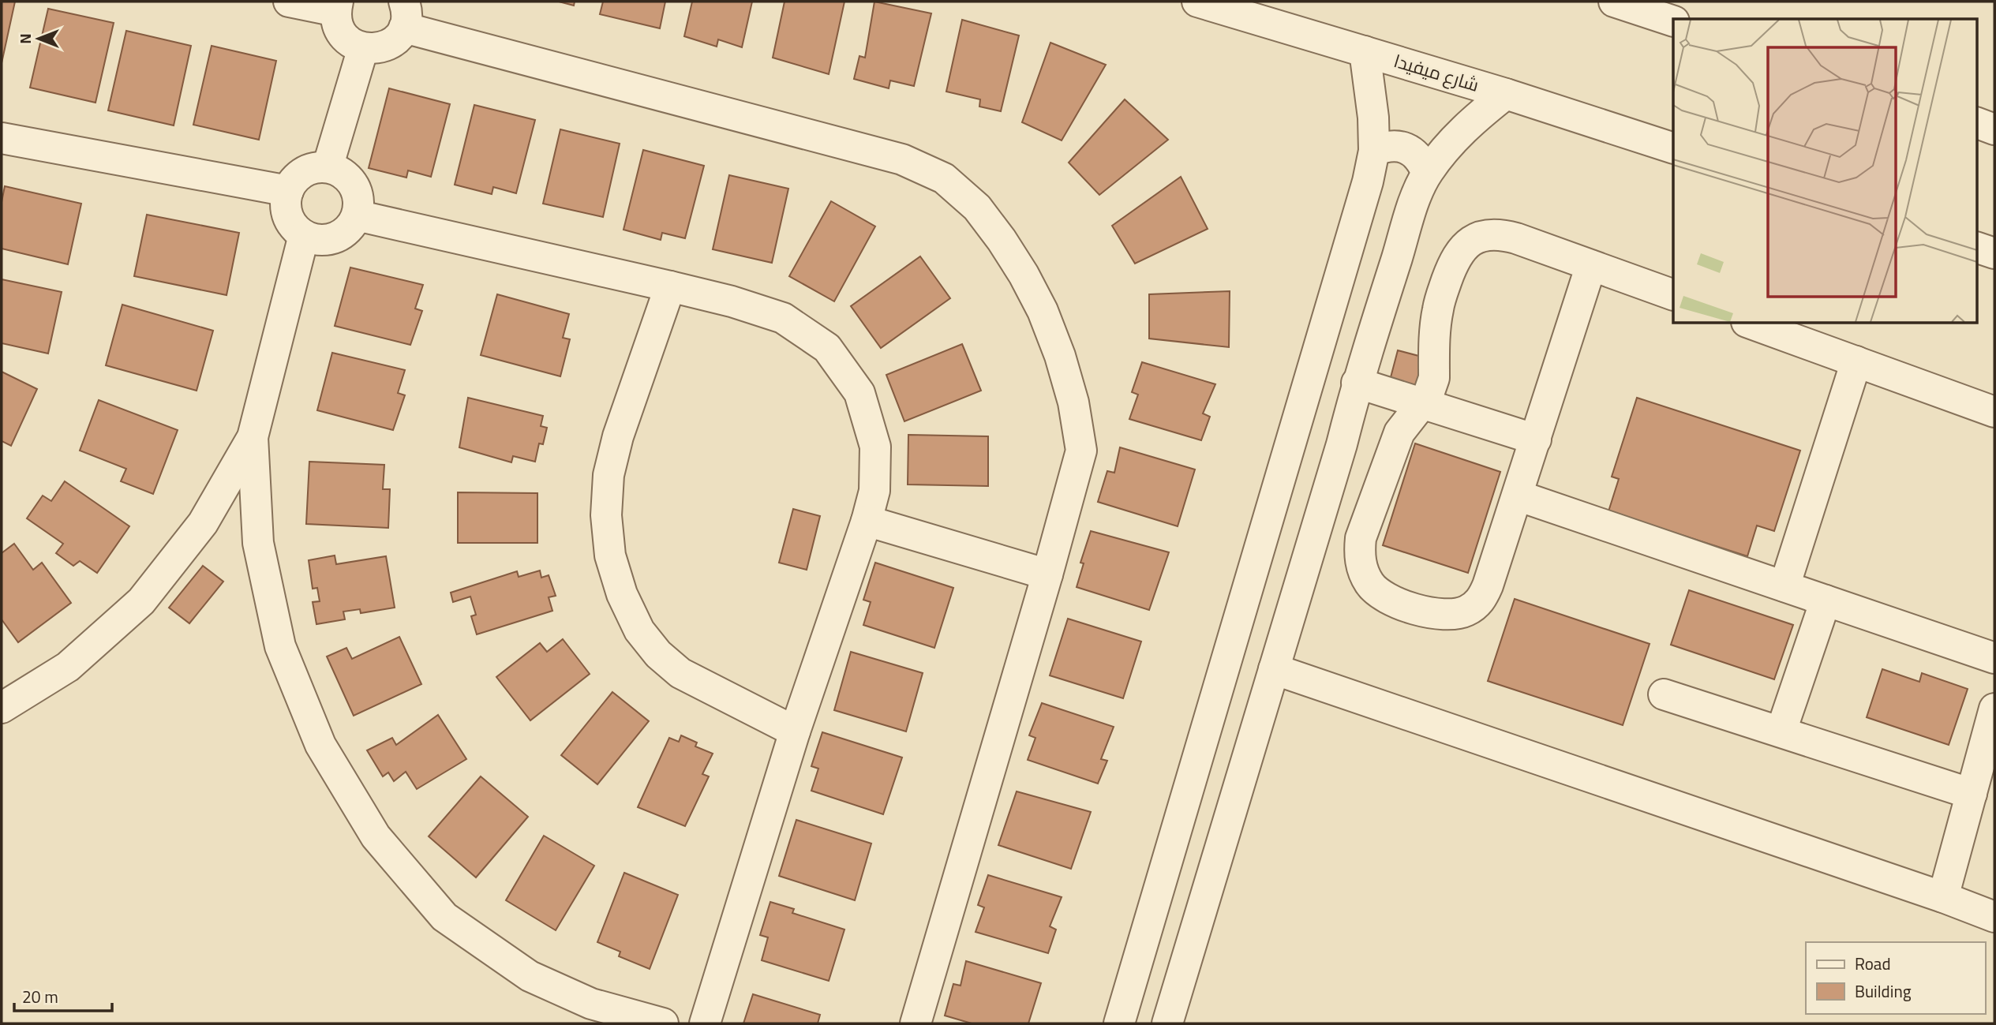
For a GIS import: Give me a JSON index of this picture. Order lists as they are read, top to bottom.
{
  "streets": {
    "street": ["شارع ميفيدا"]
  },
  "legend": ["Road", "Building"],
  "scale_bar": "20 m",
  "north": "left"
}
